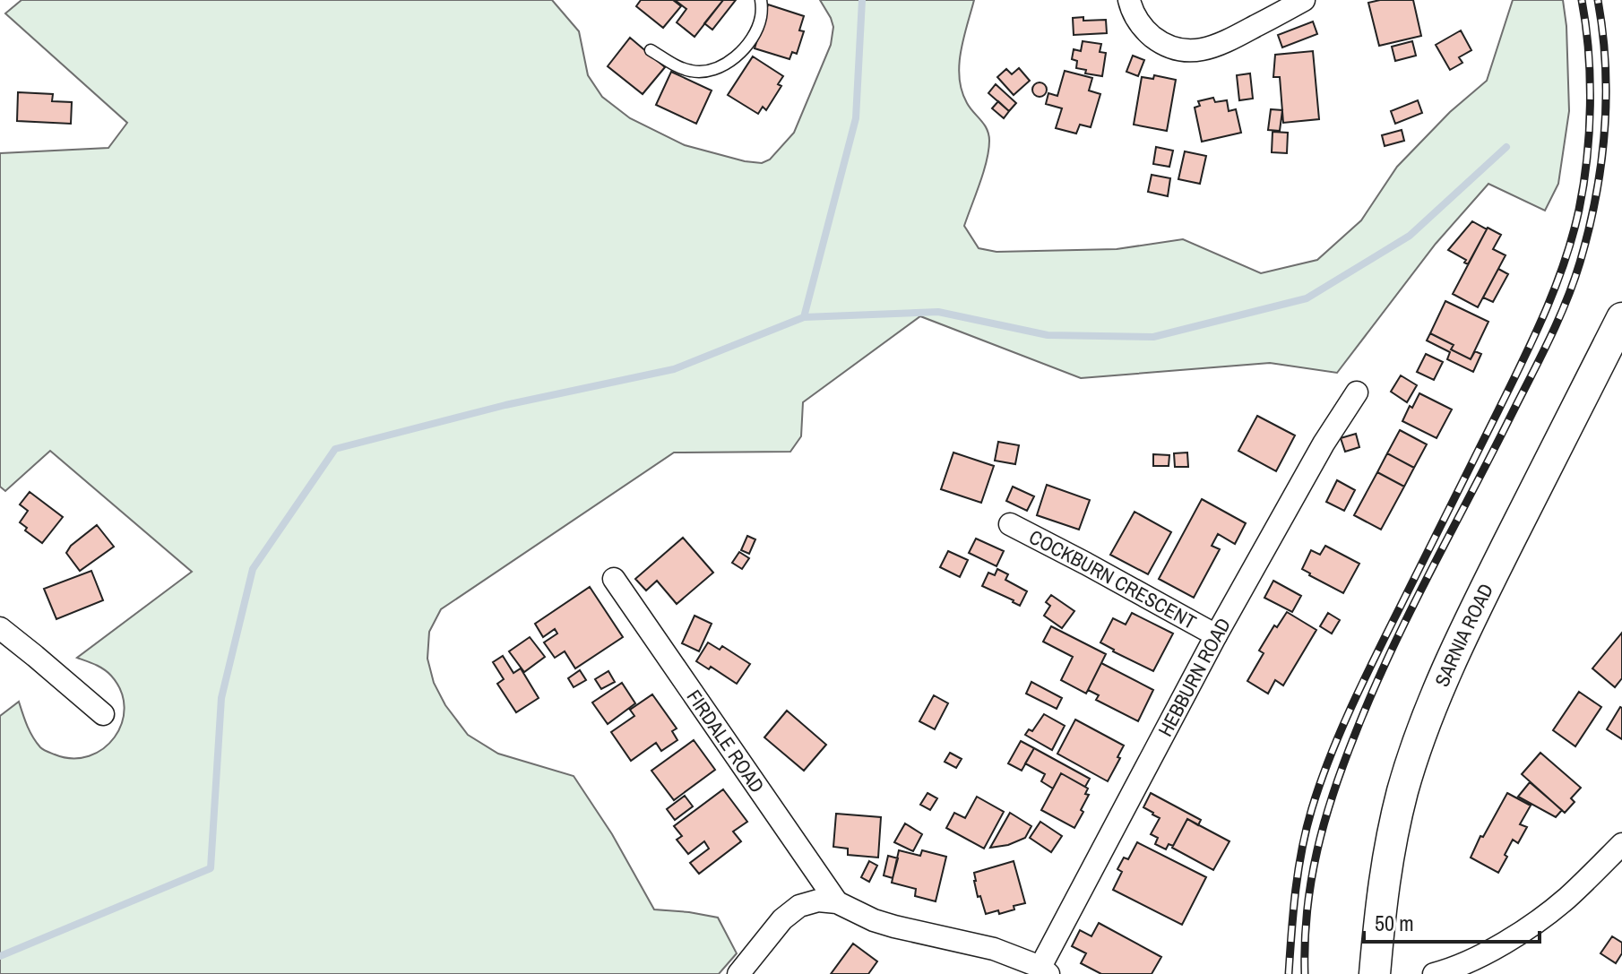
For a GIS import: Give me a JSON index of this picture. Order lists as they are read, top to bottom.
{
  "streets": {
    "main road": ["SARNIA ROAD"],
    "street": ["COCKBURN CRESCENT", "HEBBURN ROAD", "FIRDALE ROAD"]
  },
  "crossings": [
    ["COCKBURN CRESCENT", "HEBBURN ROAD"]
  ],
  "scale_bar": "50 m"
}
